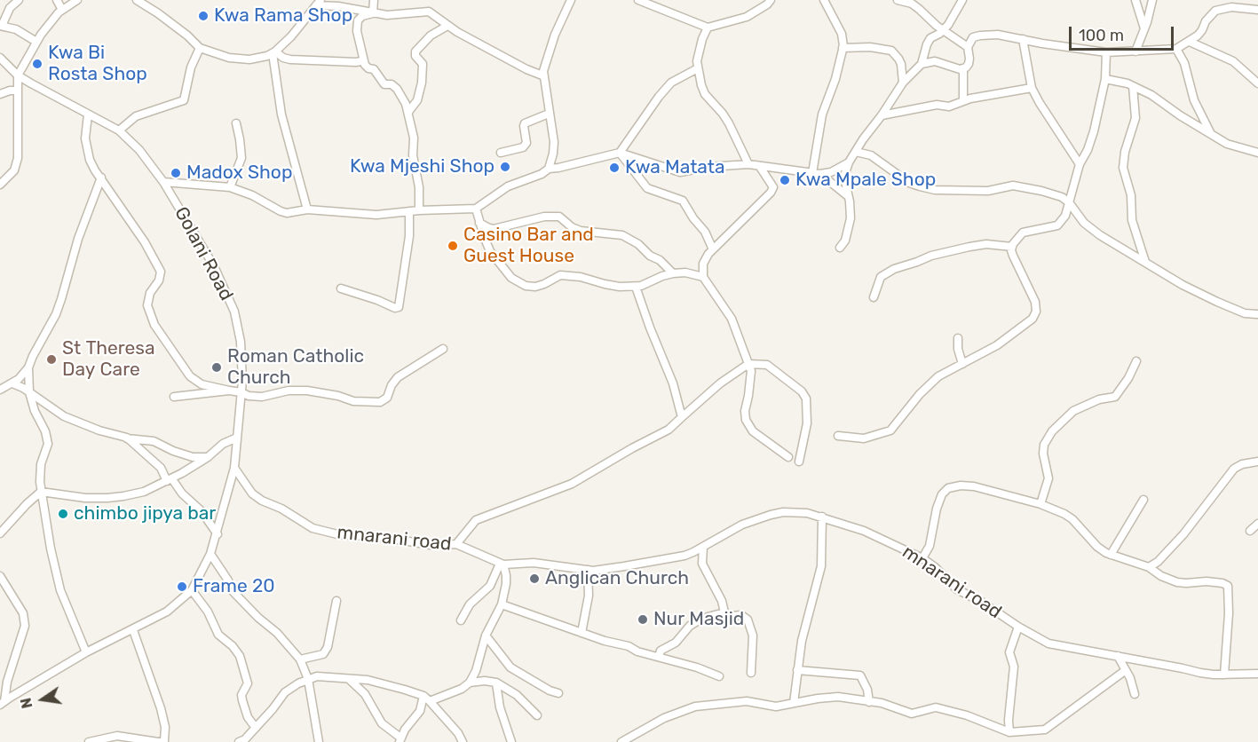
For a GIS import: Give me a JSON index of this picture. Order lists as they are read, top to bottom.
{
  "streets": {
    "street": ["Golani Road", "mnarani road"]
  },
  "crossings": [
    ["Golani Road", "mnarani road"]
  ],
  "places": [
    "Kwa Rama Shop",
    "Kwa Bi Rosta Shop",
    "Kwa Mjeshi Shop",
    "Kwa Matata",
    "Madox Shop",
    "Kwa Mpale Shop",
    "Casino Bar and Guest House",
    "St Theresa Day Care",
    "Roman Catholic Church",
    "chimbo jipya bar",
    "Anglican Church",
    "Frame 20",
    "Nur Masjid"
  ],
  "scale_bar": "100 m",
  "north": "left"
}
